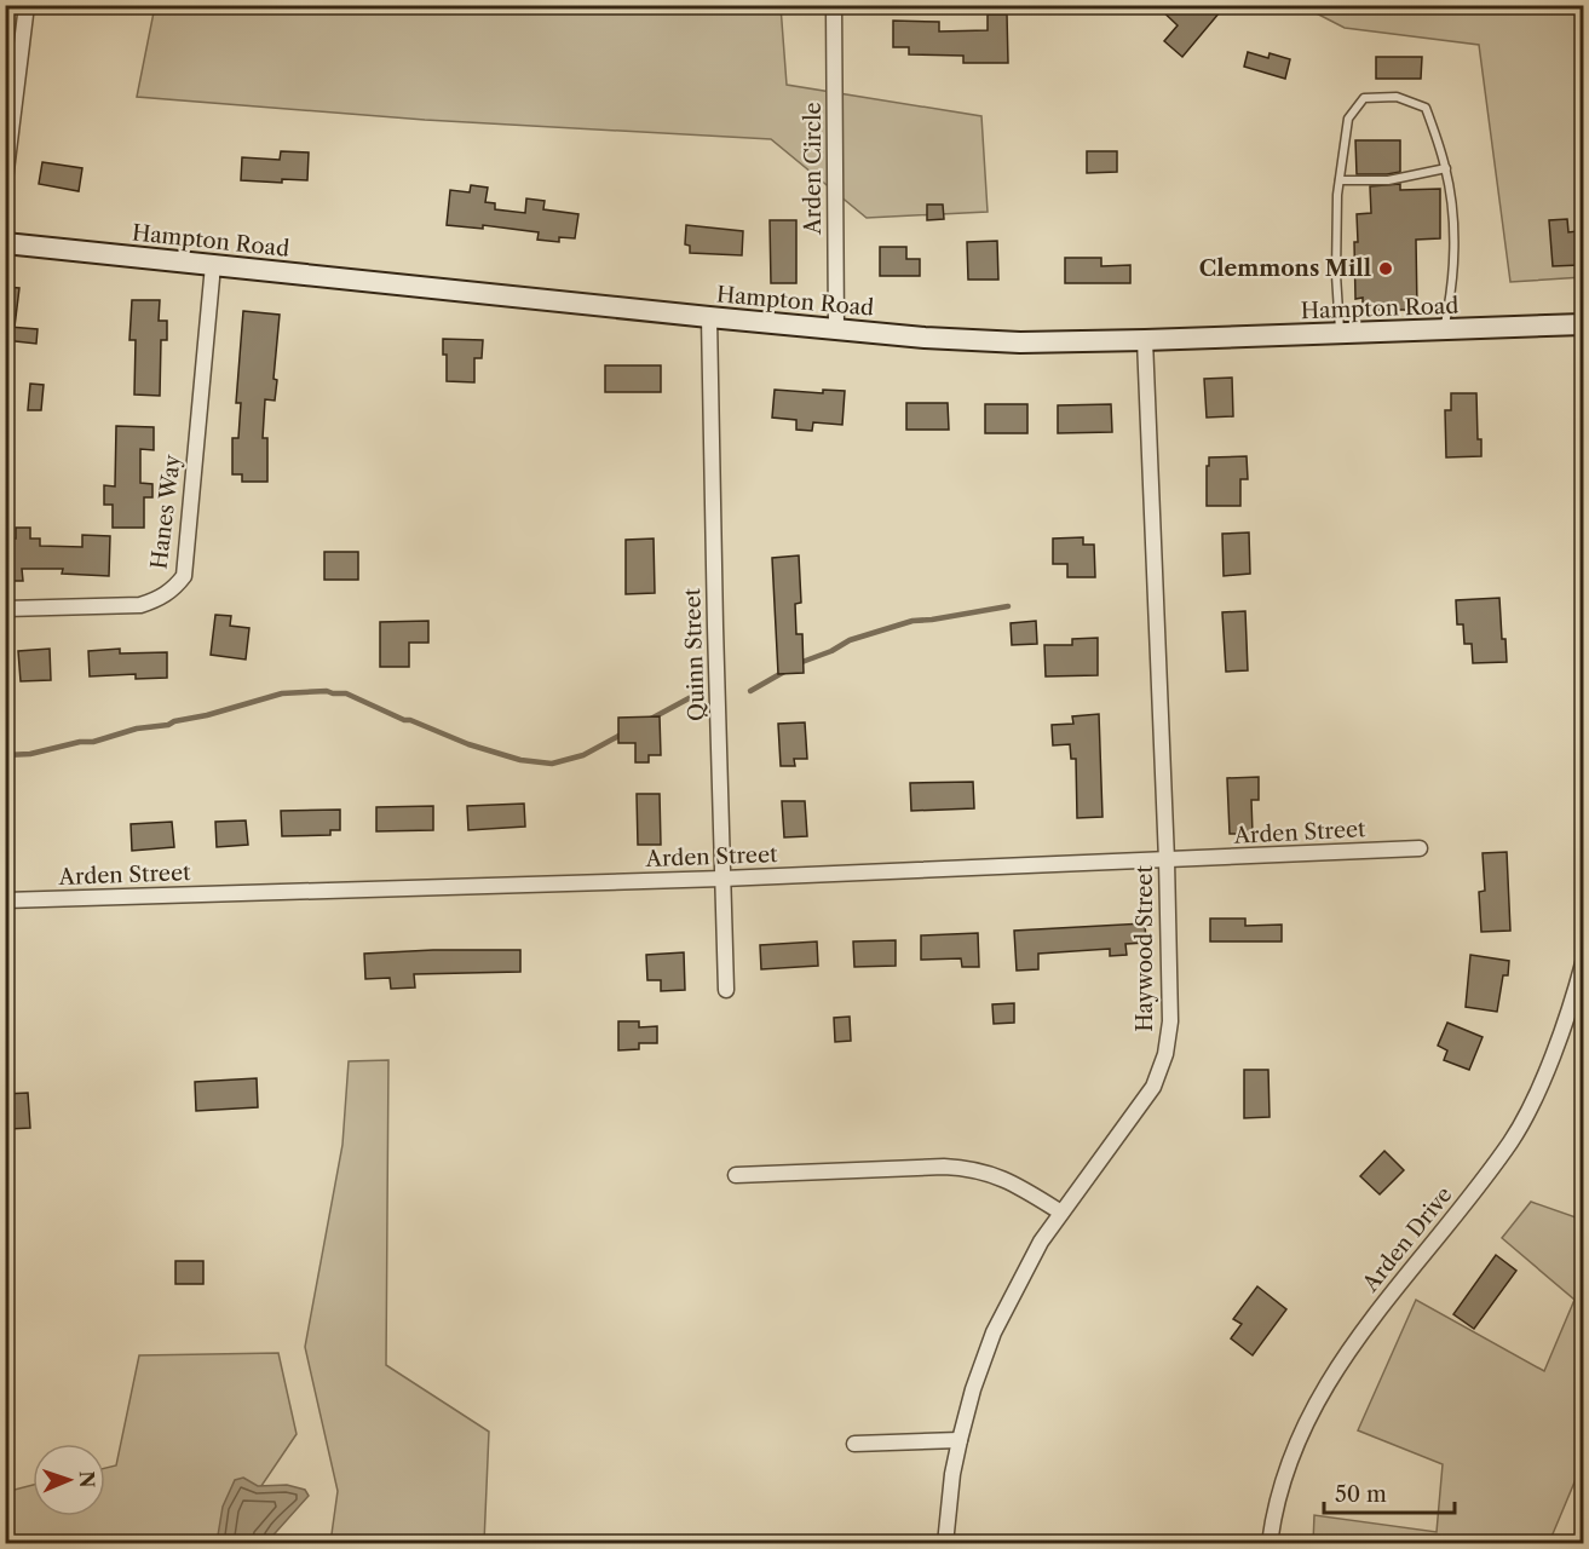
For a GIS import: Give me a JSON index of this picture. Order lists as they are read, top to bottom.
{
  "streets": {
    "main road": ["Hampton Road"],
    "street": [
      "Arden Circle",
      "Hanes Way",
      "Quinn Street",
      "Arden Street",
      "Haywood Street",
      "Arden Drive"
    ]
  },
  "crossings": [
    ["Arden Circle", "Hampton Road"],
    ["Hampton Road", "Hanes Way"],
    ["Hampton Road", "Quinn Street"],
    ["Hampton Road", "Haywood Street"],
    ["Quinn Street", "Arden Street"],
    ["Arden Street", "Haywood Street"]
  ],
  "places": ["Clemmons Mill"],
  "scale_bar": "50 m",
  "north": "right"
}
